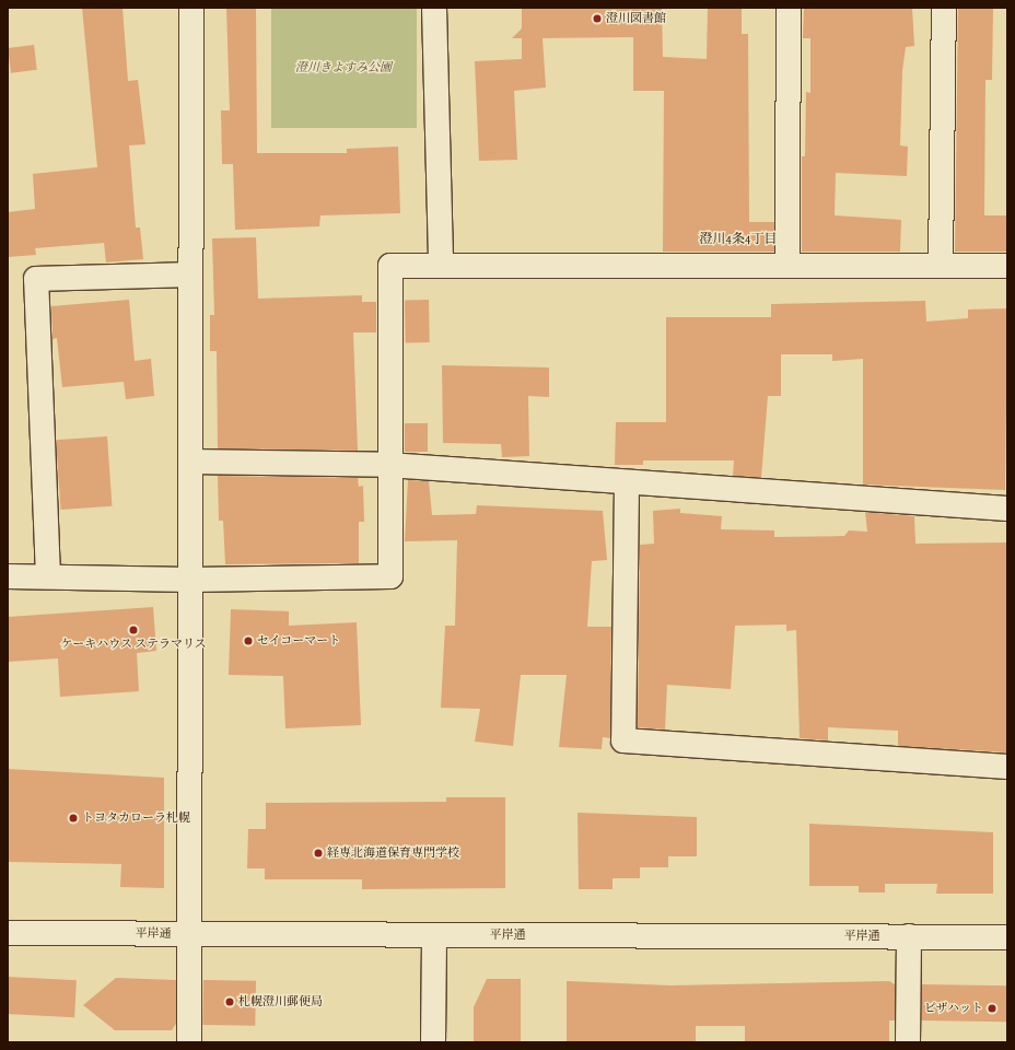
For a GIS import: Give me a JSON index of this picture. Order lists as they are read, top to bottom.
{
  "streets": {
    "street": ["平岸通"]
  },
  "districts": ["澄川4条4丁目"],
  "parks": ["澄川きよすみ公園"],
  "places": [
    "澄川図書館",
    "ケーキハウス ステラマリス",
    "セイコーマート",
    "トヨタカローラ札幌",
    "経専北海道保育専門学校",
    "札幌澄川郵便局",
    "ピザハット"
  ]
}
